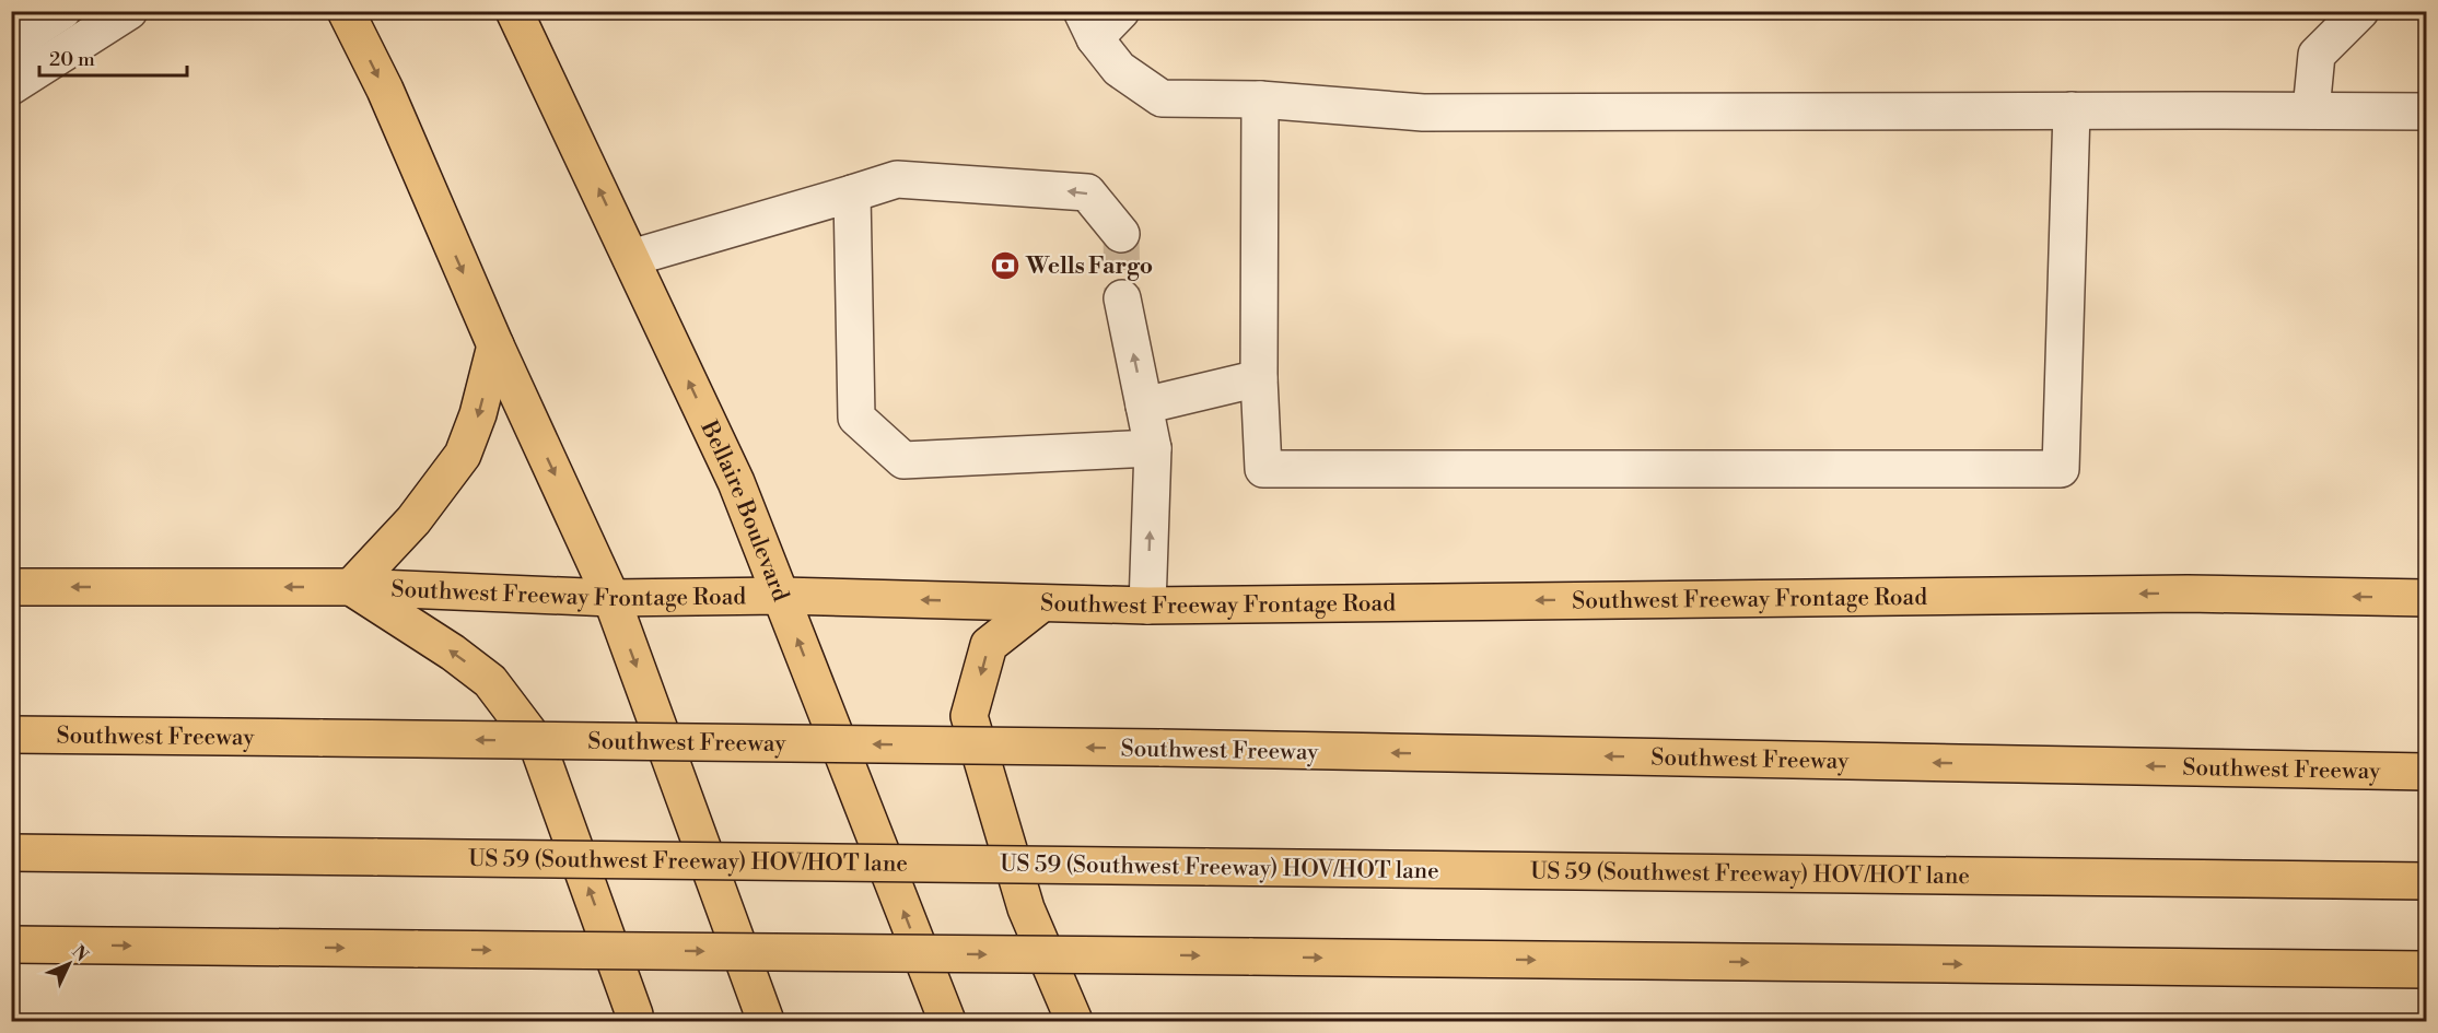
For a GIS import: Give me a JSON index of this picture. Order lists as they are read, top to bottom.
{
  "streets": {
    "main road": [
      "Bellaire Boulevard",
      "Southwest Freeway Frontage Road",
      "Southwest Freeway",
      "US 59 (Southwest Freeway) HOV/HOT lane"
    ]
  },
  "crossings": [
    ["Bellaire Boulevard", "Southwest Freeway Frontage Road"]
  ],
  "one_way": ["Southwest Freeway Frontage Road"],
  "places": {
    "bank": ["Wells Fargo"]
  },
  "scale_bar": "20 m",
  "north": "top right"
}
